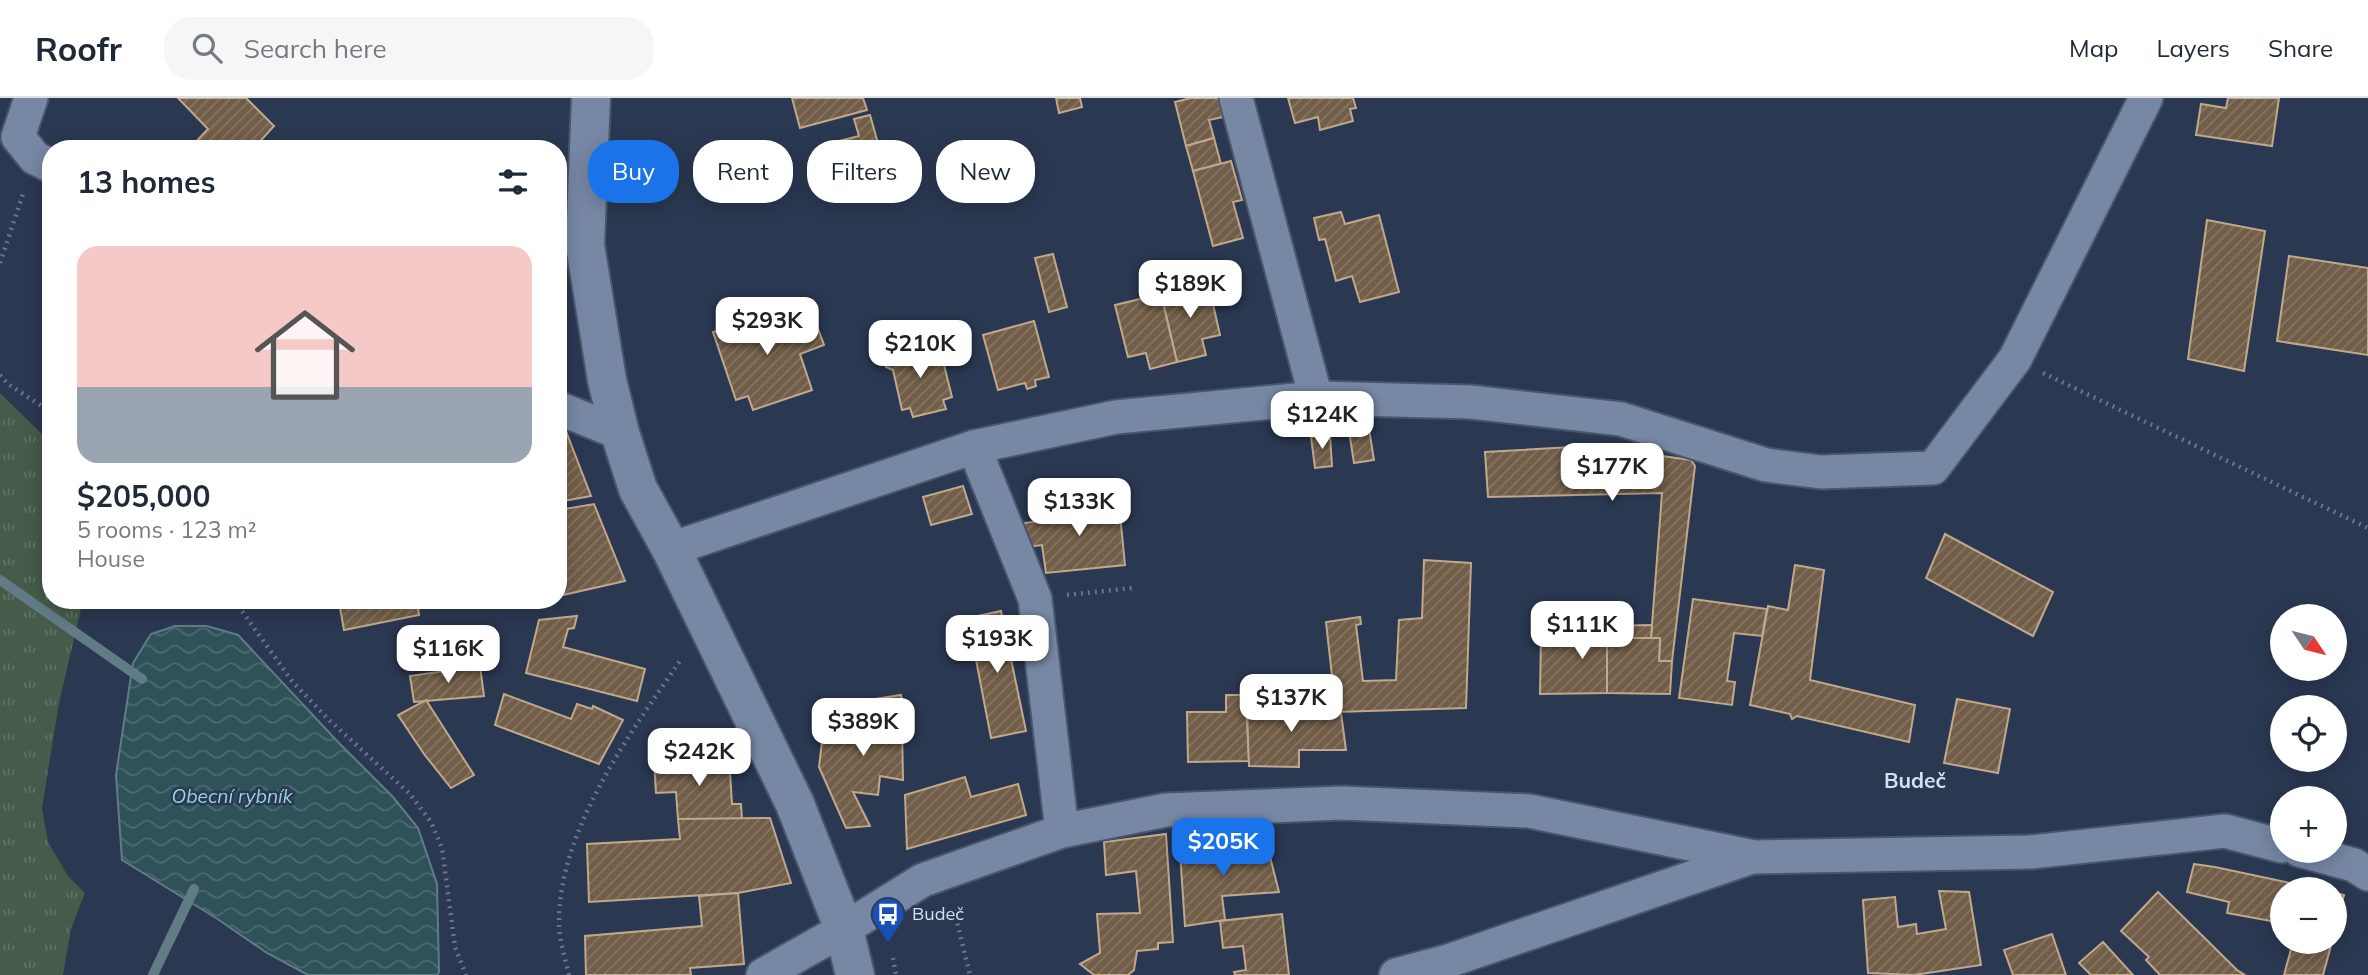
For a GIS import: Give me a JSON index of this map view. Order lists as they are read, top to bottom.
{
  "districts": ["Budeč"],
  "water": ["Obecní rybník"],
  "places": {
    "bus stop": ["Budeč"]
  },
  "north": "bottom right",
  "page": {
    "header": "Roofr",
    "search": "Search here",
    "nav": ["Map", "Layers", "Share"],
    "chip": [
      "Buy",
      "Rent",
      "Filters",
      "New"
    ],
    "heading": "13 homes",
    "list": [
      {
        "name": "$205,000",
        "note": "5 rooms · 123 m² · House"
      }
    ],
    "price": [
      "$189K",
      "$293K",
      "$210K",
      "$124K",
      "$177K",
      "$133K",
      "$111K",
      "$193K",
      "$116K",
      "$137K",
      "$389K",
      "$242K",
      "$205K"
    ],
    "map_buttons": ["+", "−"]
  }
}
